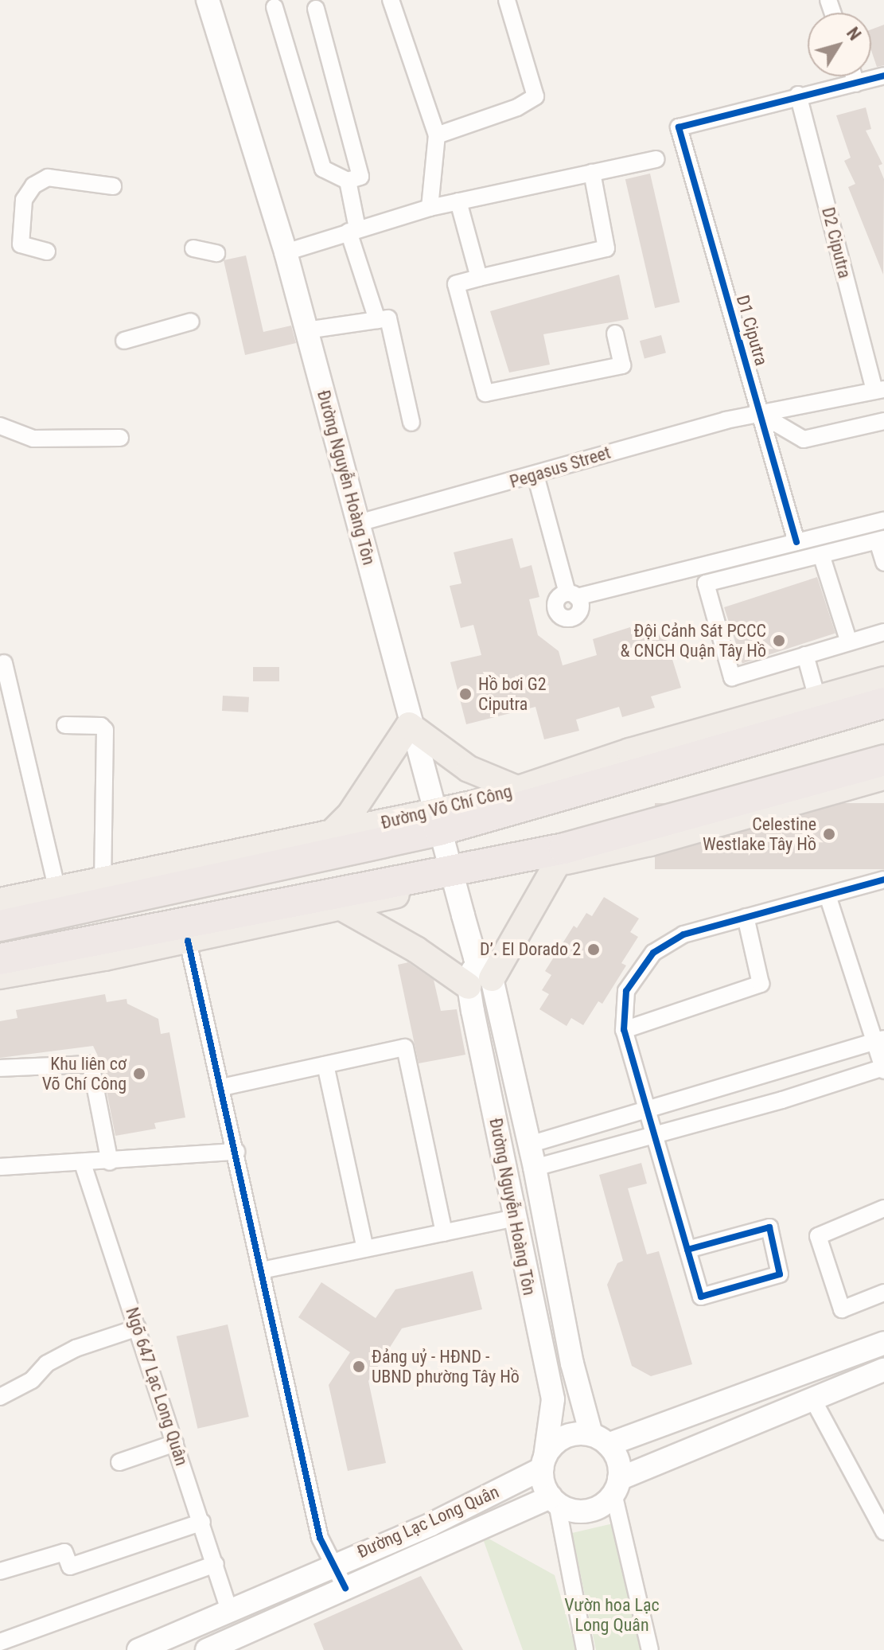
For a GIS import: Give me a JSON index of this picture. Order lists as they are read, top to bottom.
{
  "streets": {
    "highway": ["Đường Võ Chí Công"],
    "main road": ["Đường Nguyễn Hoàng Tôn", "Đường Lạc Long Quân"],
    "street": [
      "D2 Ciputra",
      "D1 Ciputra",
      "Pegasus Street",
      "Ngõ 647 Lạc Long Quân"
    ]
  },
  "crossings": [
    ["D2 Ciputra", "D1 Ciputra"],
    ["D2 Ciputra", "Pegasus Street"],
    ["D1 Ciputra", "Pegasus Street"],
    ["Pegasus Street", "Đường Nguyễn Hoàng Tôn"],
    ["Đường Nguyễn Hoàng Tôn", "Đường Võ Chí Công"],
    ["Đường Nguyễn Hoàng Tôn", "Đường Lạc Long Quân"],
    ["Ngõ 647 Lạc Long Quân", "Đường Lạc Long Quân"]
  ],
  "parks": ["Vườn hoa Lạc Long Quân"],
  "places": [
    "Đội Cảnh Sát PCCC & CNCH Quận Tây Hồ",
    "Hồ bơi G2 Ciputra",
    "Celestine Westlake Tây Hồ",
    "D’. El Dorado 2",
    "Khu liên cơ Võ Chí Công",
    "Đảng uỷ - HĐND - UBND phường Tây Hồ"
  ],
  "north": "top right"
}
